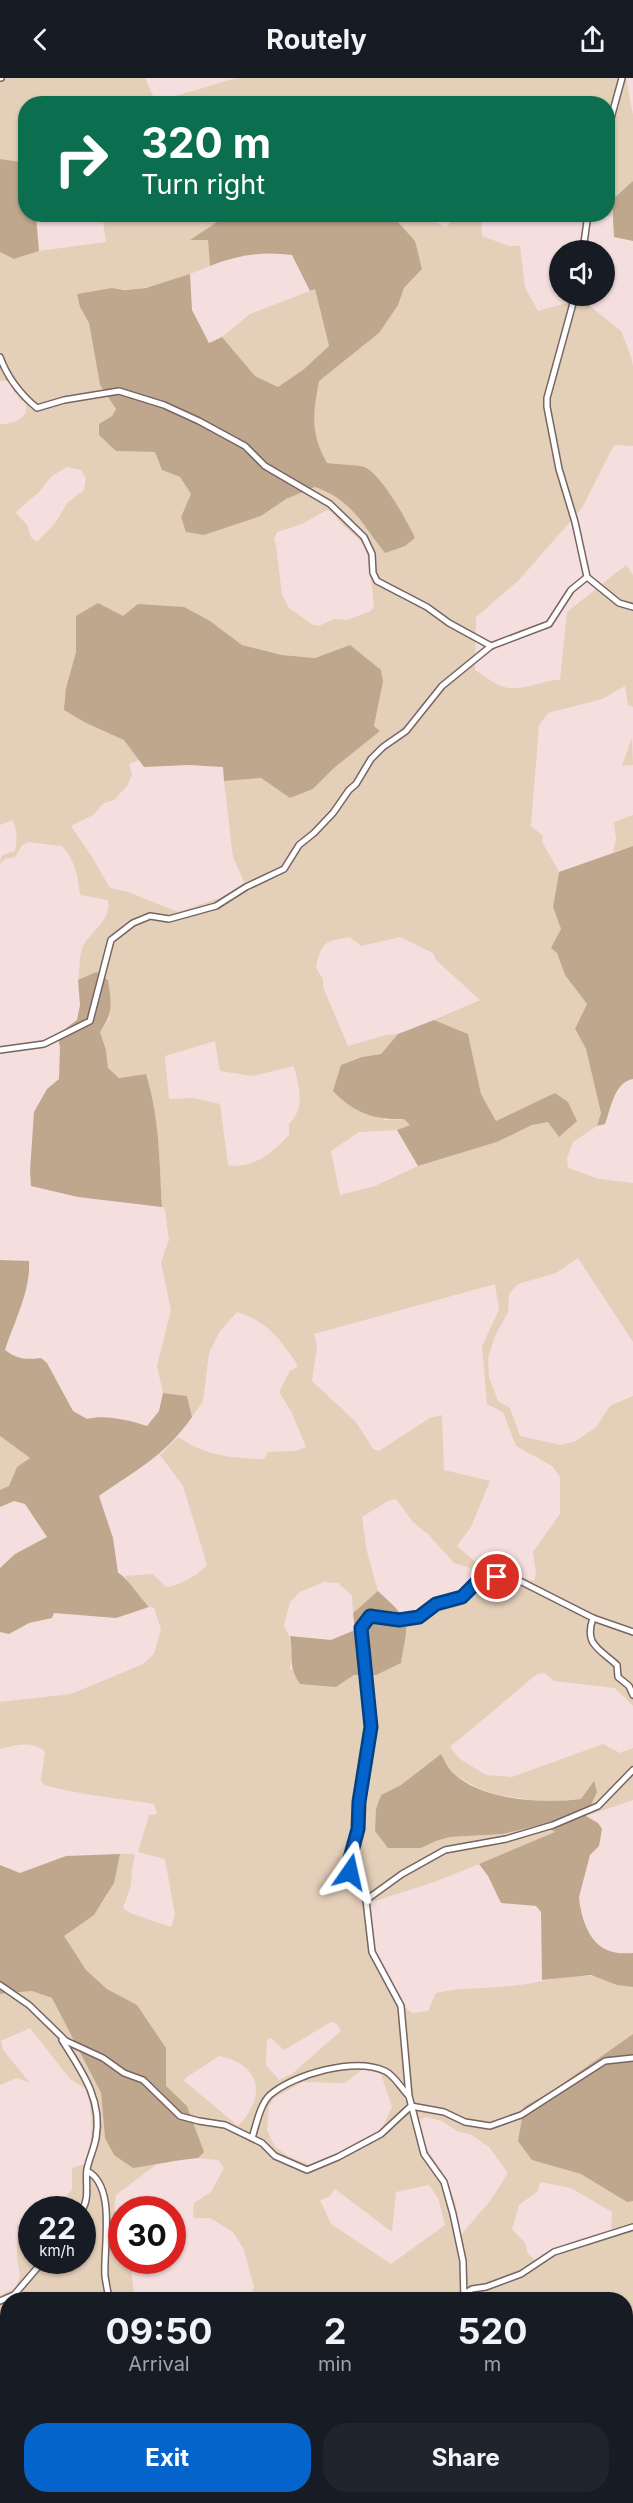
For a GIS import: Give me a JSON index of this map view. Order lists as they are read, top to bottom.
{
  "page": {
    "header": "Routely",
    "turn": ["320 m", "Turn right"],
    "speed": "22 km/h",
    "limit": "30",
    "eta": [
      "09:50",
      "Arrival",
      "2",
      "min",
      "520",
      "m"
    ],
    "buttons": ["Exit", "Share"]
  }
}
